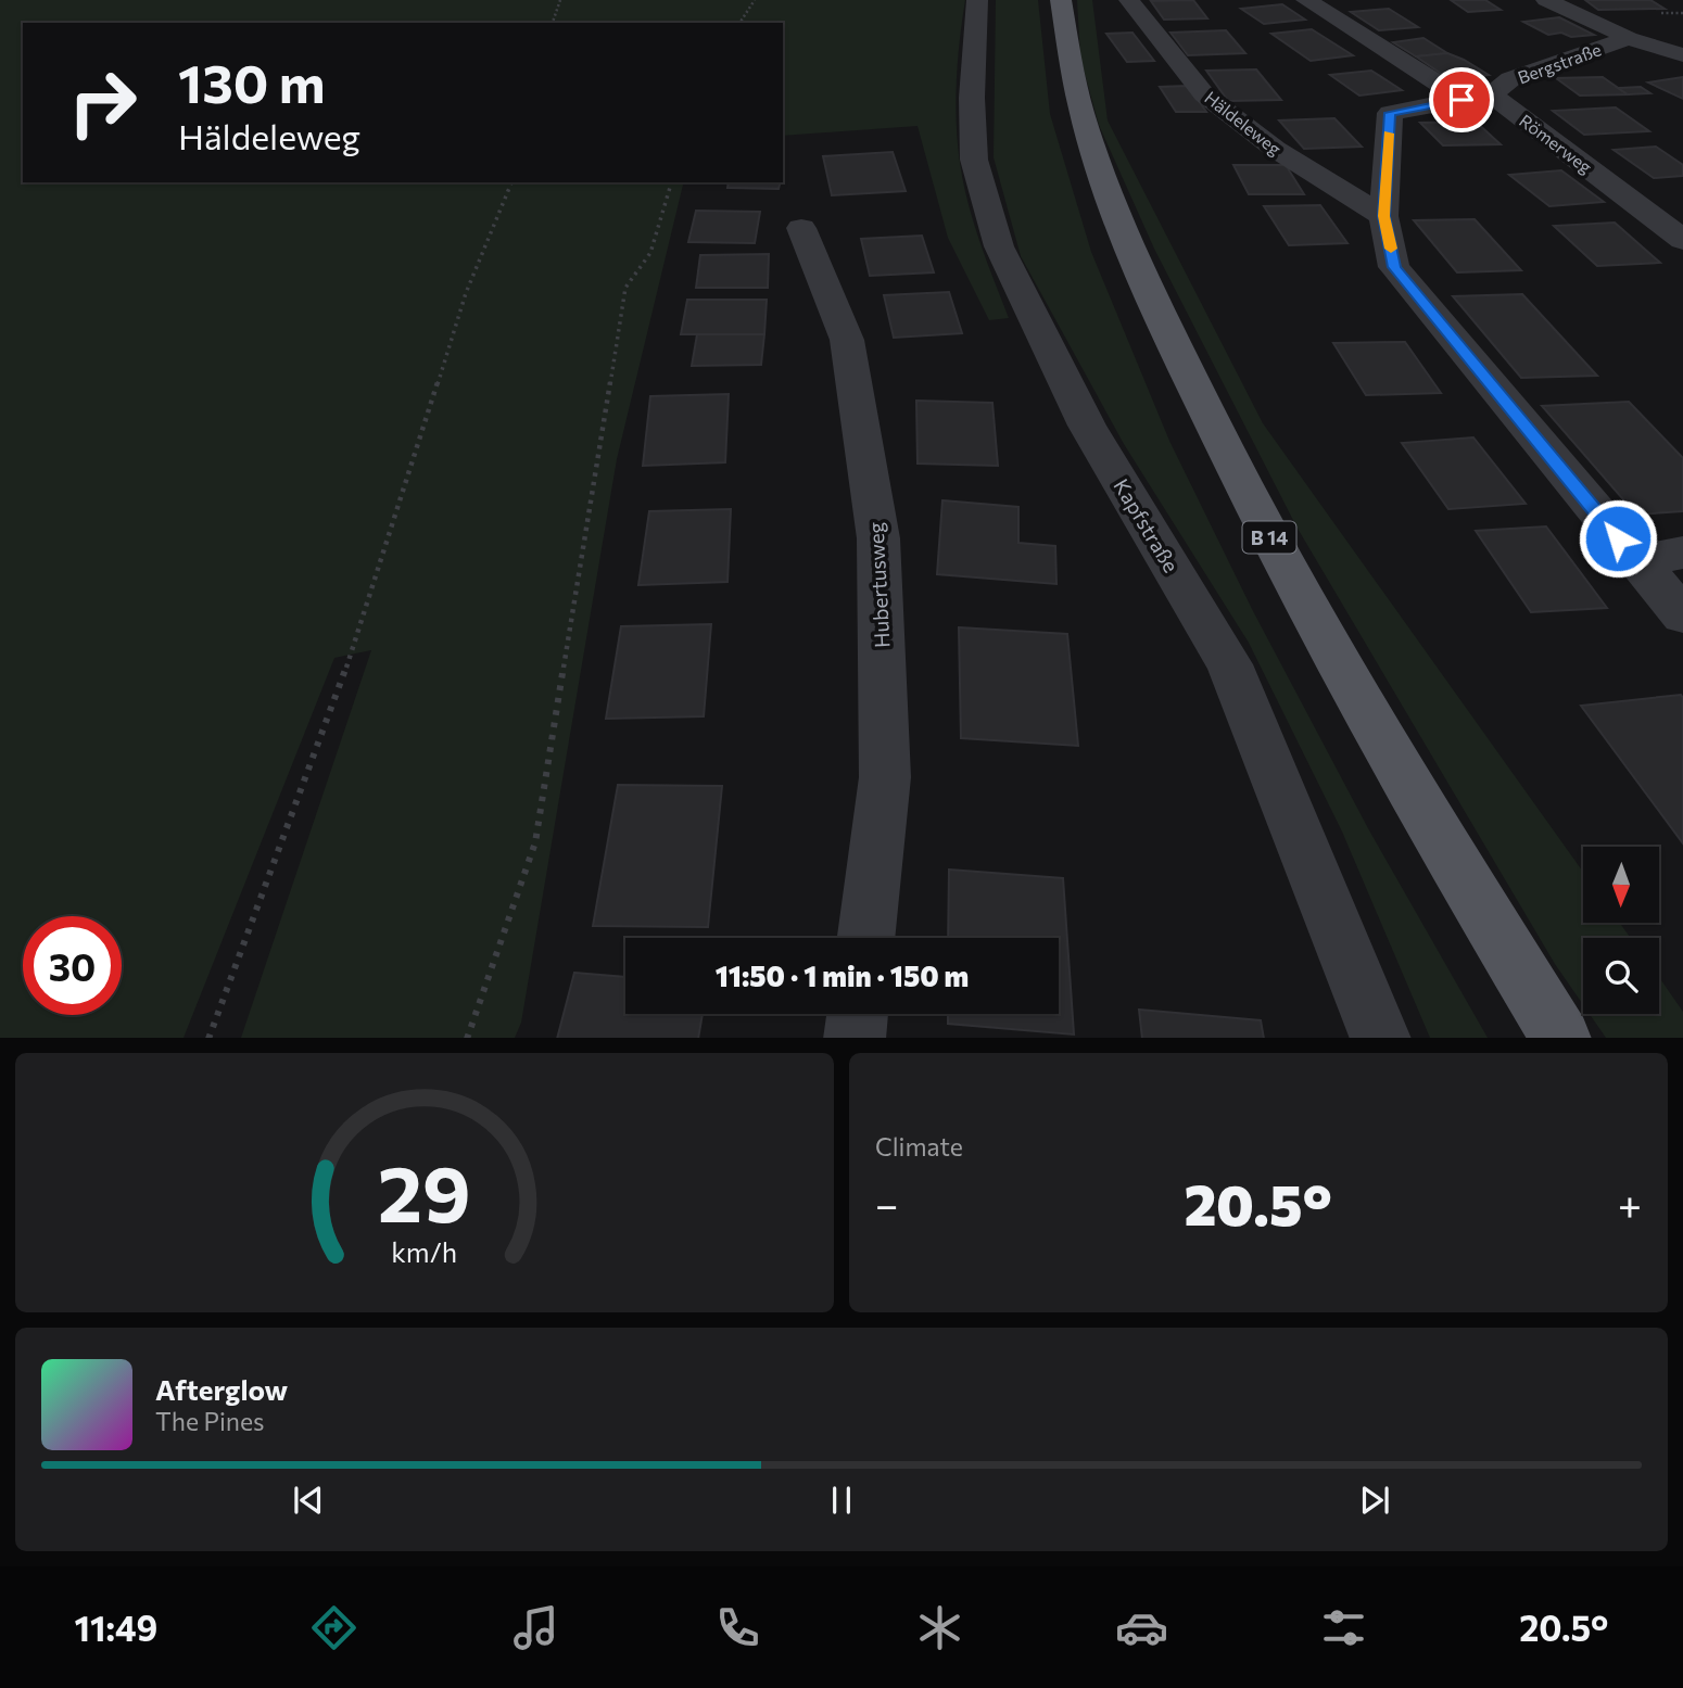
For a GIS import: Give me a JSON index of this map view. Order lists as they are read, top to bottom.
{
  "streets": {
    "main road": ["B 14"],
    "street": [
      "Bergstraße",
      "Häldeleweg",
      "Römerweg",
      "Kapfstraße",
      "Hubertusweg"
    ]
  },
  "crossings": [
    ["Bergstraße", "Römerweg"]
  ],
  "north": "bottom",
  "page": {
    "turn": ["130 m", "Häldeleweg"],
    "limit": "30",
    "trip": "11:50 · 1 min · 150 m",
    "tile": "Climate",
    "heat": ["−", "20.5°", "+"],
    "song": ["Afterglow", "The Pines"],
    "tabs": ["11:49", "20.5°"],
    "gauge": ["29", "km/h"]
  }
}
